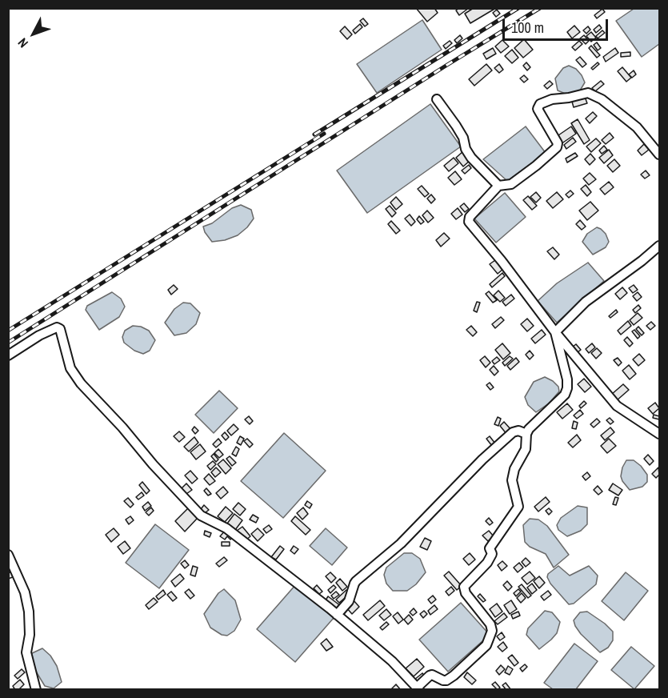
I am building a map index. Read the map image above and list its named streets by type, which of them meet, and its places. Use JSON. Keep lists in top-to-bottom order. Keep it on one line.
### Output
{"scale_bar":"100 m","north":"bottom left"}
